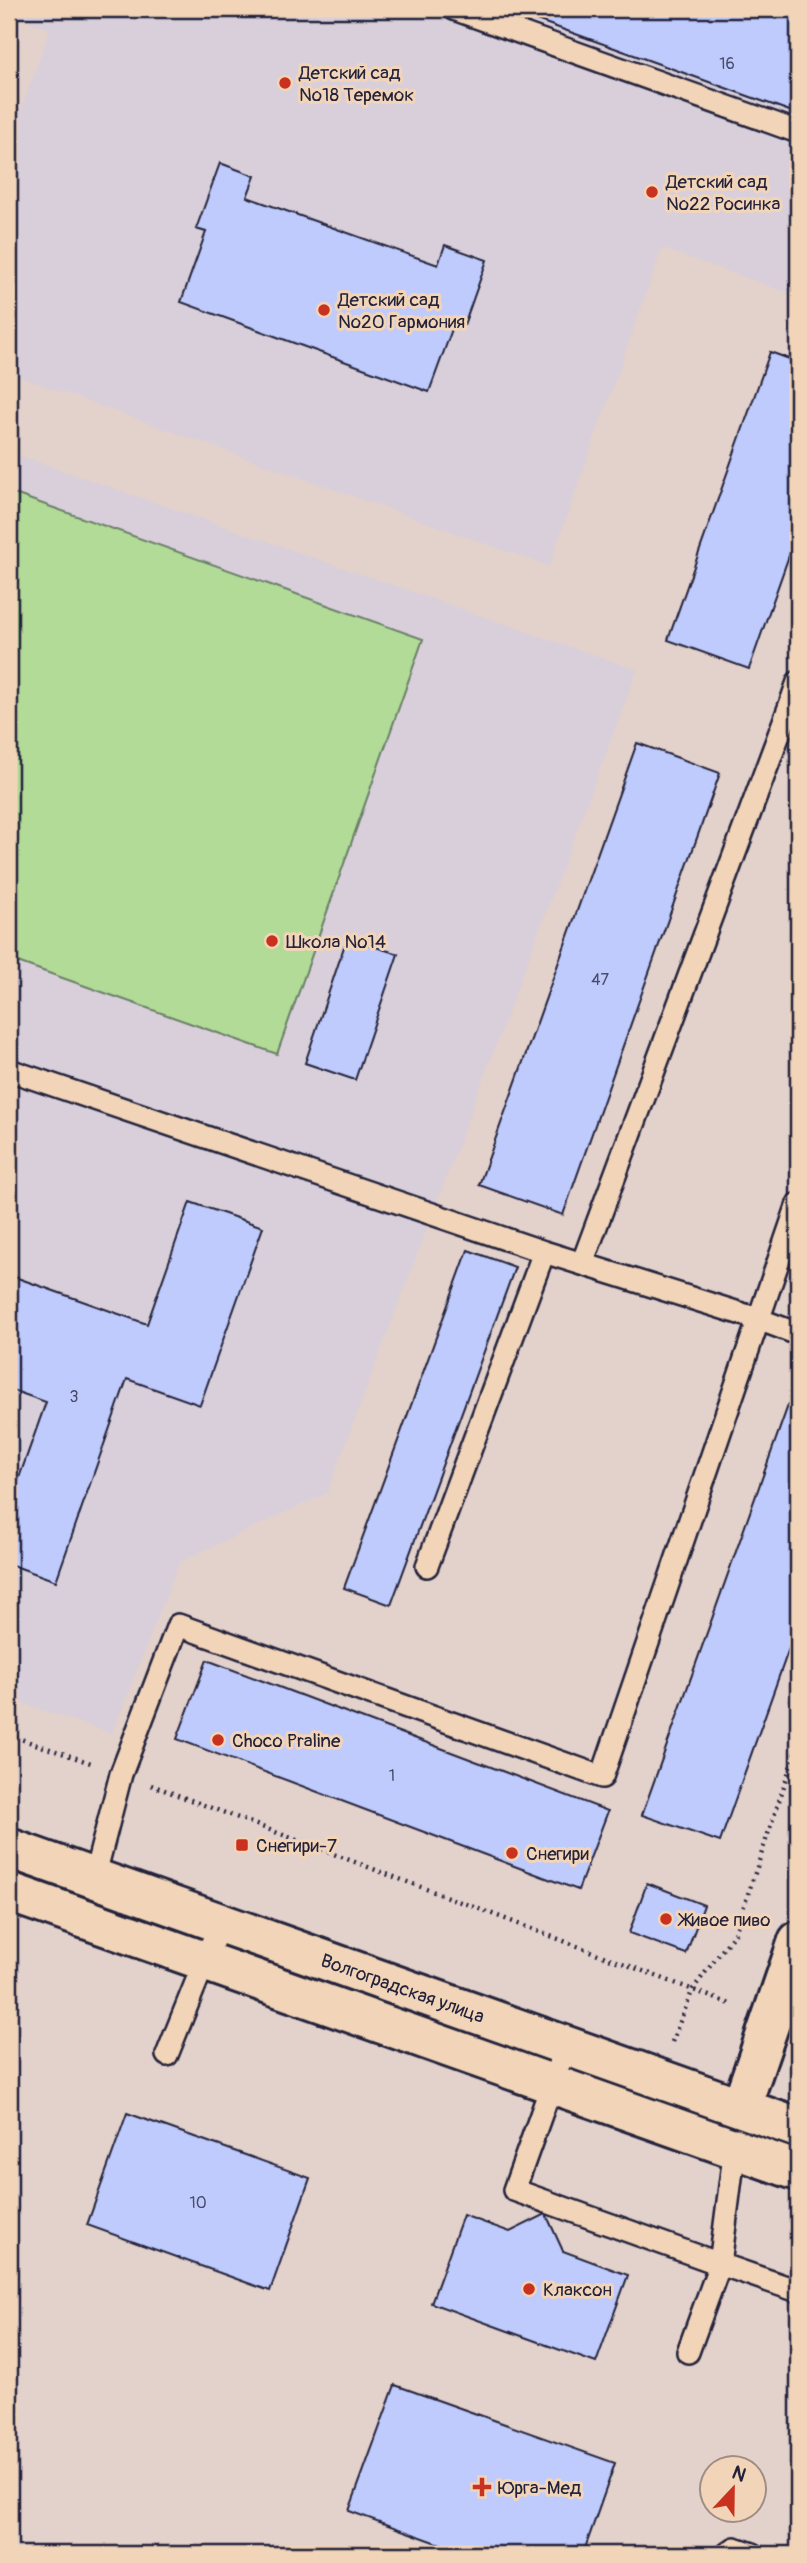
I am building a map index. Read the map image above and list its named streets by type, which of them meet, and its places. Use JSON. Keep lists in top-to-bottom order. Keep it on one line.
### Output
{"streets":{"main road":["Волгоградская улица"]},"places":{"other":["Детский сад №18 Теремок","Детский сад №22 Росинка","Детский сад №20 Гармония","Школа №14","Choco Praline","Снегири","Живое пиво","Клаксон"],"transit":["Снегири-7"],"health":["Юрга-Мед"]},"house_numbers":["16","47","3","1","10"],"north":"top"}
